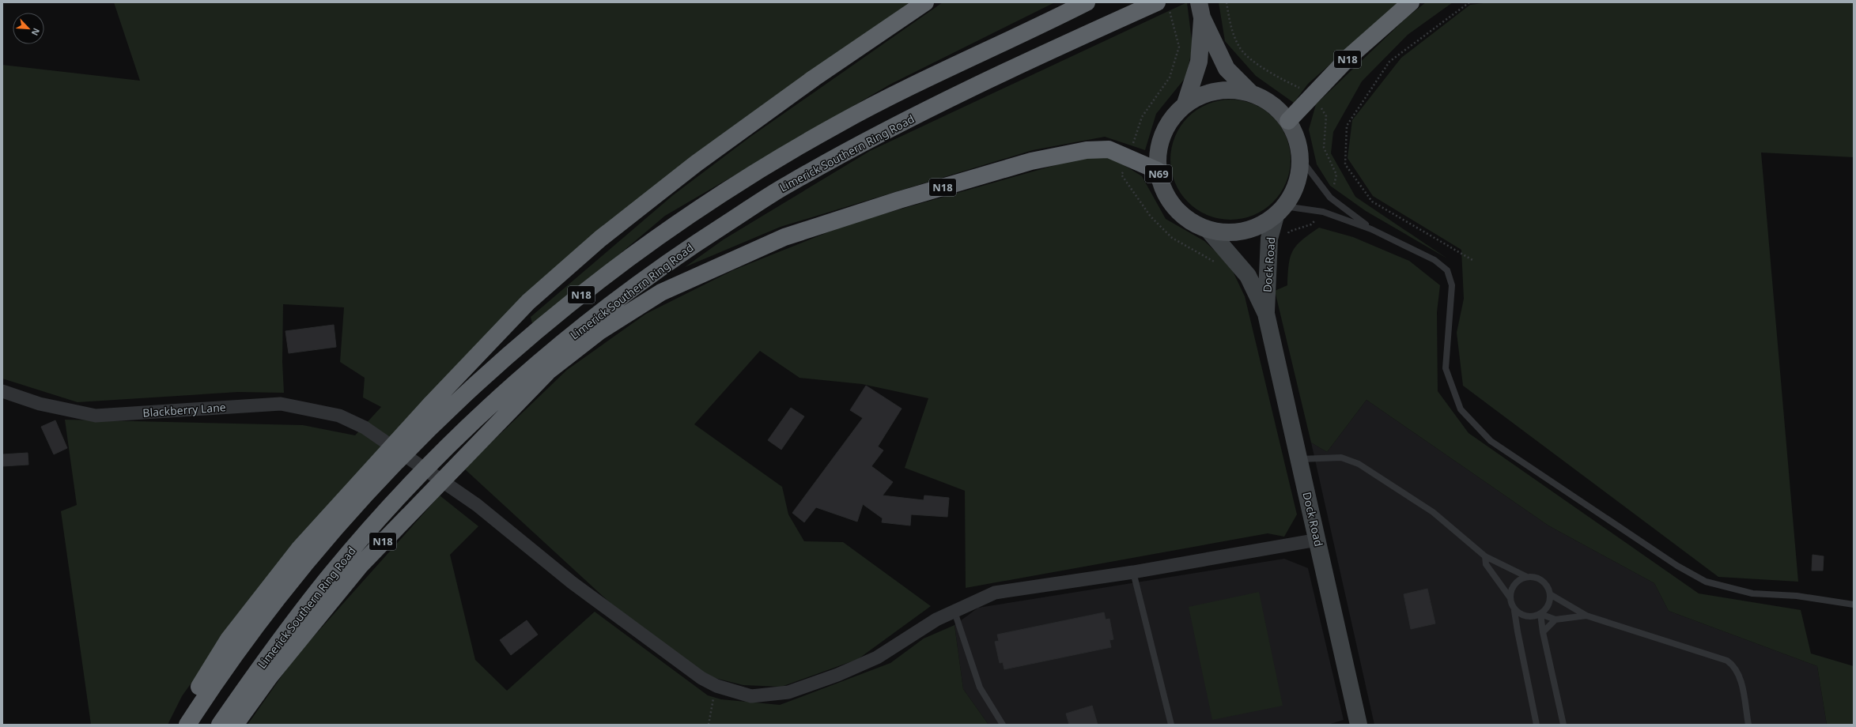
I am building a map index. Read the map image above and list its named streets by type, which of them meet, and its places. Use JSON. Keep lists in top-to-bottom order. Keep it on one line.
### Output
{"streets":{"highway":["N18","Limerick Southern Ring Road"],"main road":["N69","Dock Road"],"street":["Blackberry Lane"]},"crossings":[["N18","Limerick Southern Ring Road"],["N18","N69"],["N69","Dock Road"],["Dock Road","Blackberry Lane"]],"north":"bottom right"}
